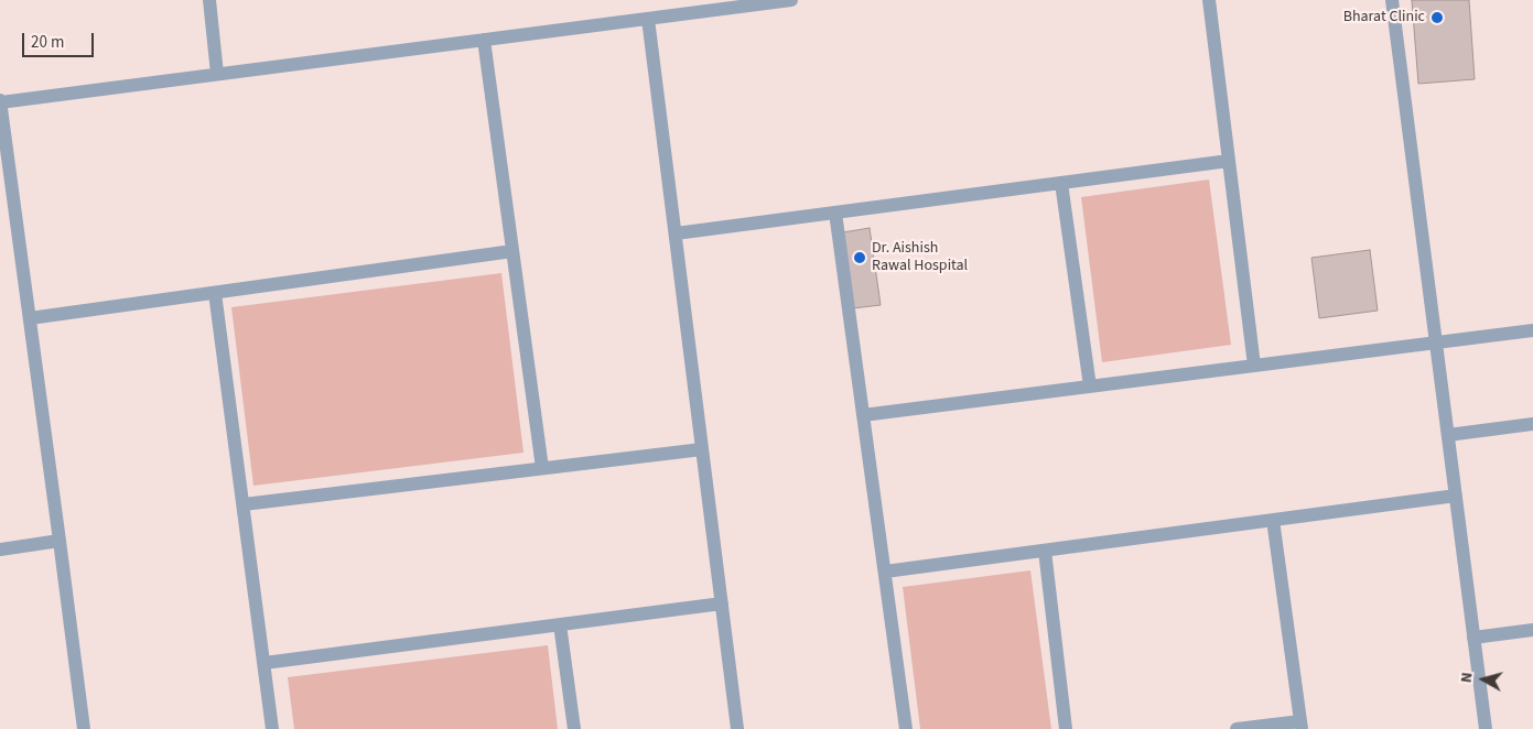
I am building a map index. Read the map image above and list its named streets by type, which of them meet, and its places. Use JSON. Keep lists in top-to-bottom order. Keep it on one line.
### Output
{"places":["Bharat Clinic","Dr. Aishish Rawal Hospital"],"scale_bar":"20 m","north":"left"}
